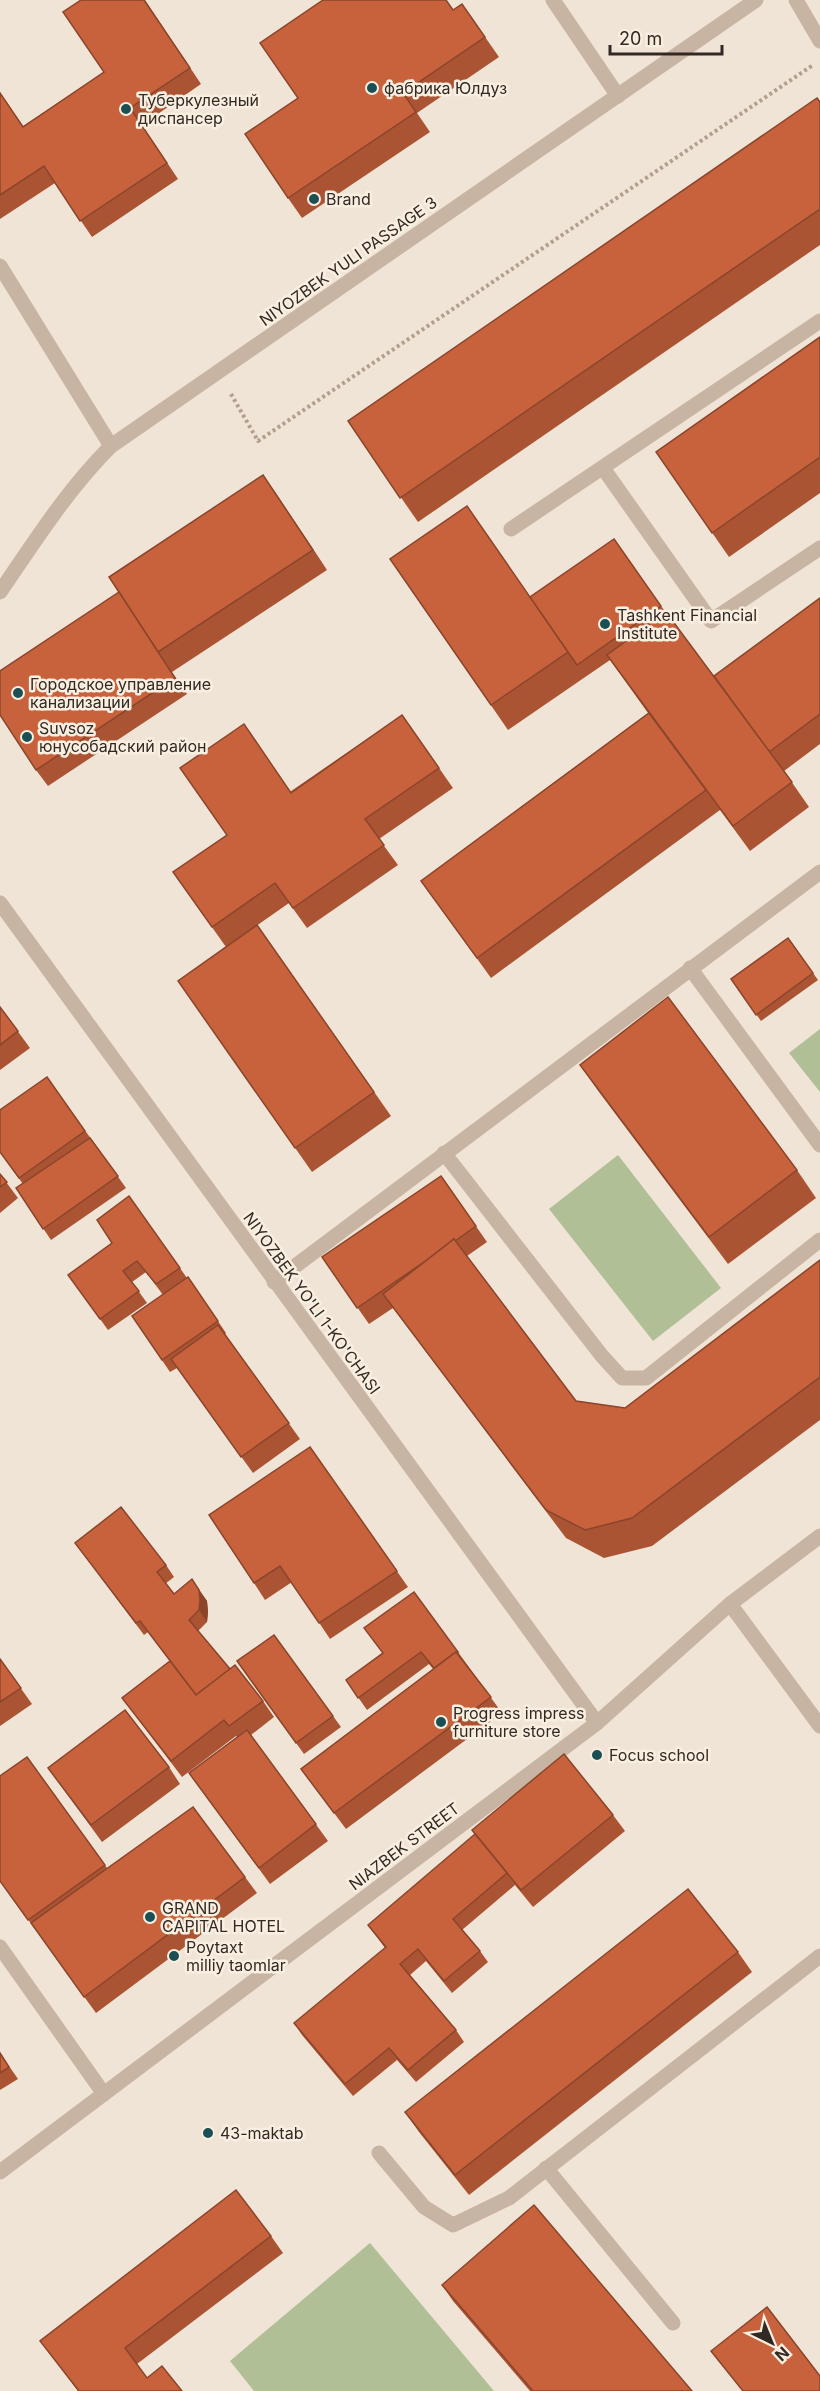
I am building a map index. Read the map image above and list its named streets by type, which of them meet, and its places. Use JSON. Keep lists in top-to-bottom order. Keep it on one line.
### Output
{"streets":{"street":["NIYOZBEK YULI PASSAGE 3","NIYOZBEK YO'LI 1-KO'CHASI","NIAZBEK STREET"]},"crossings":[["NIYOZBEK YO'LI 1-KO'CHASI","NIAZBEK STREET"]],"places":["фабрика Юлдуз","Туберкулезный диспансер","Brand","Tashkent Financial Institute","Городское управление канализации","Suvsoz юнусобадский район","Progress impress furniture store","Focus school","GRAND CAPITAL HOTEL","Poytaxt milliy taomlar","43-maktab"],"scale_bar":"20 m","north":"bottom right"}
